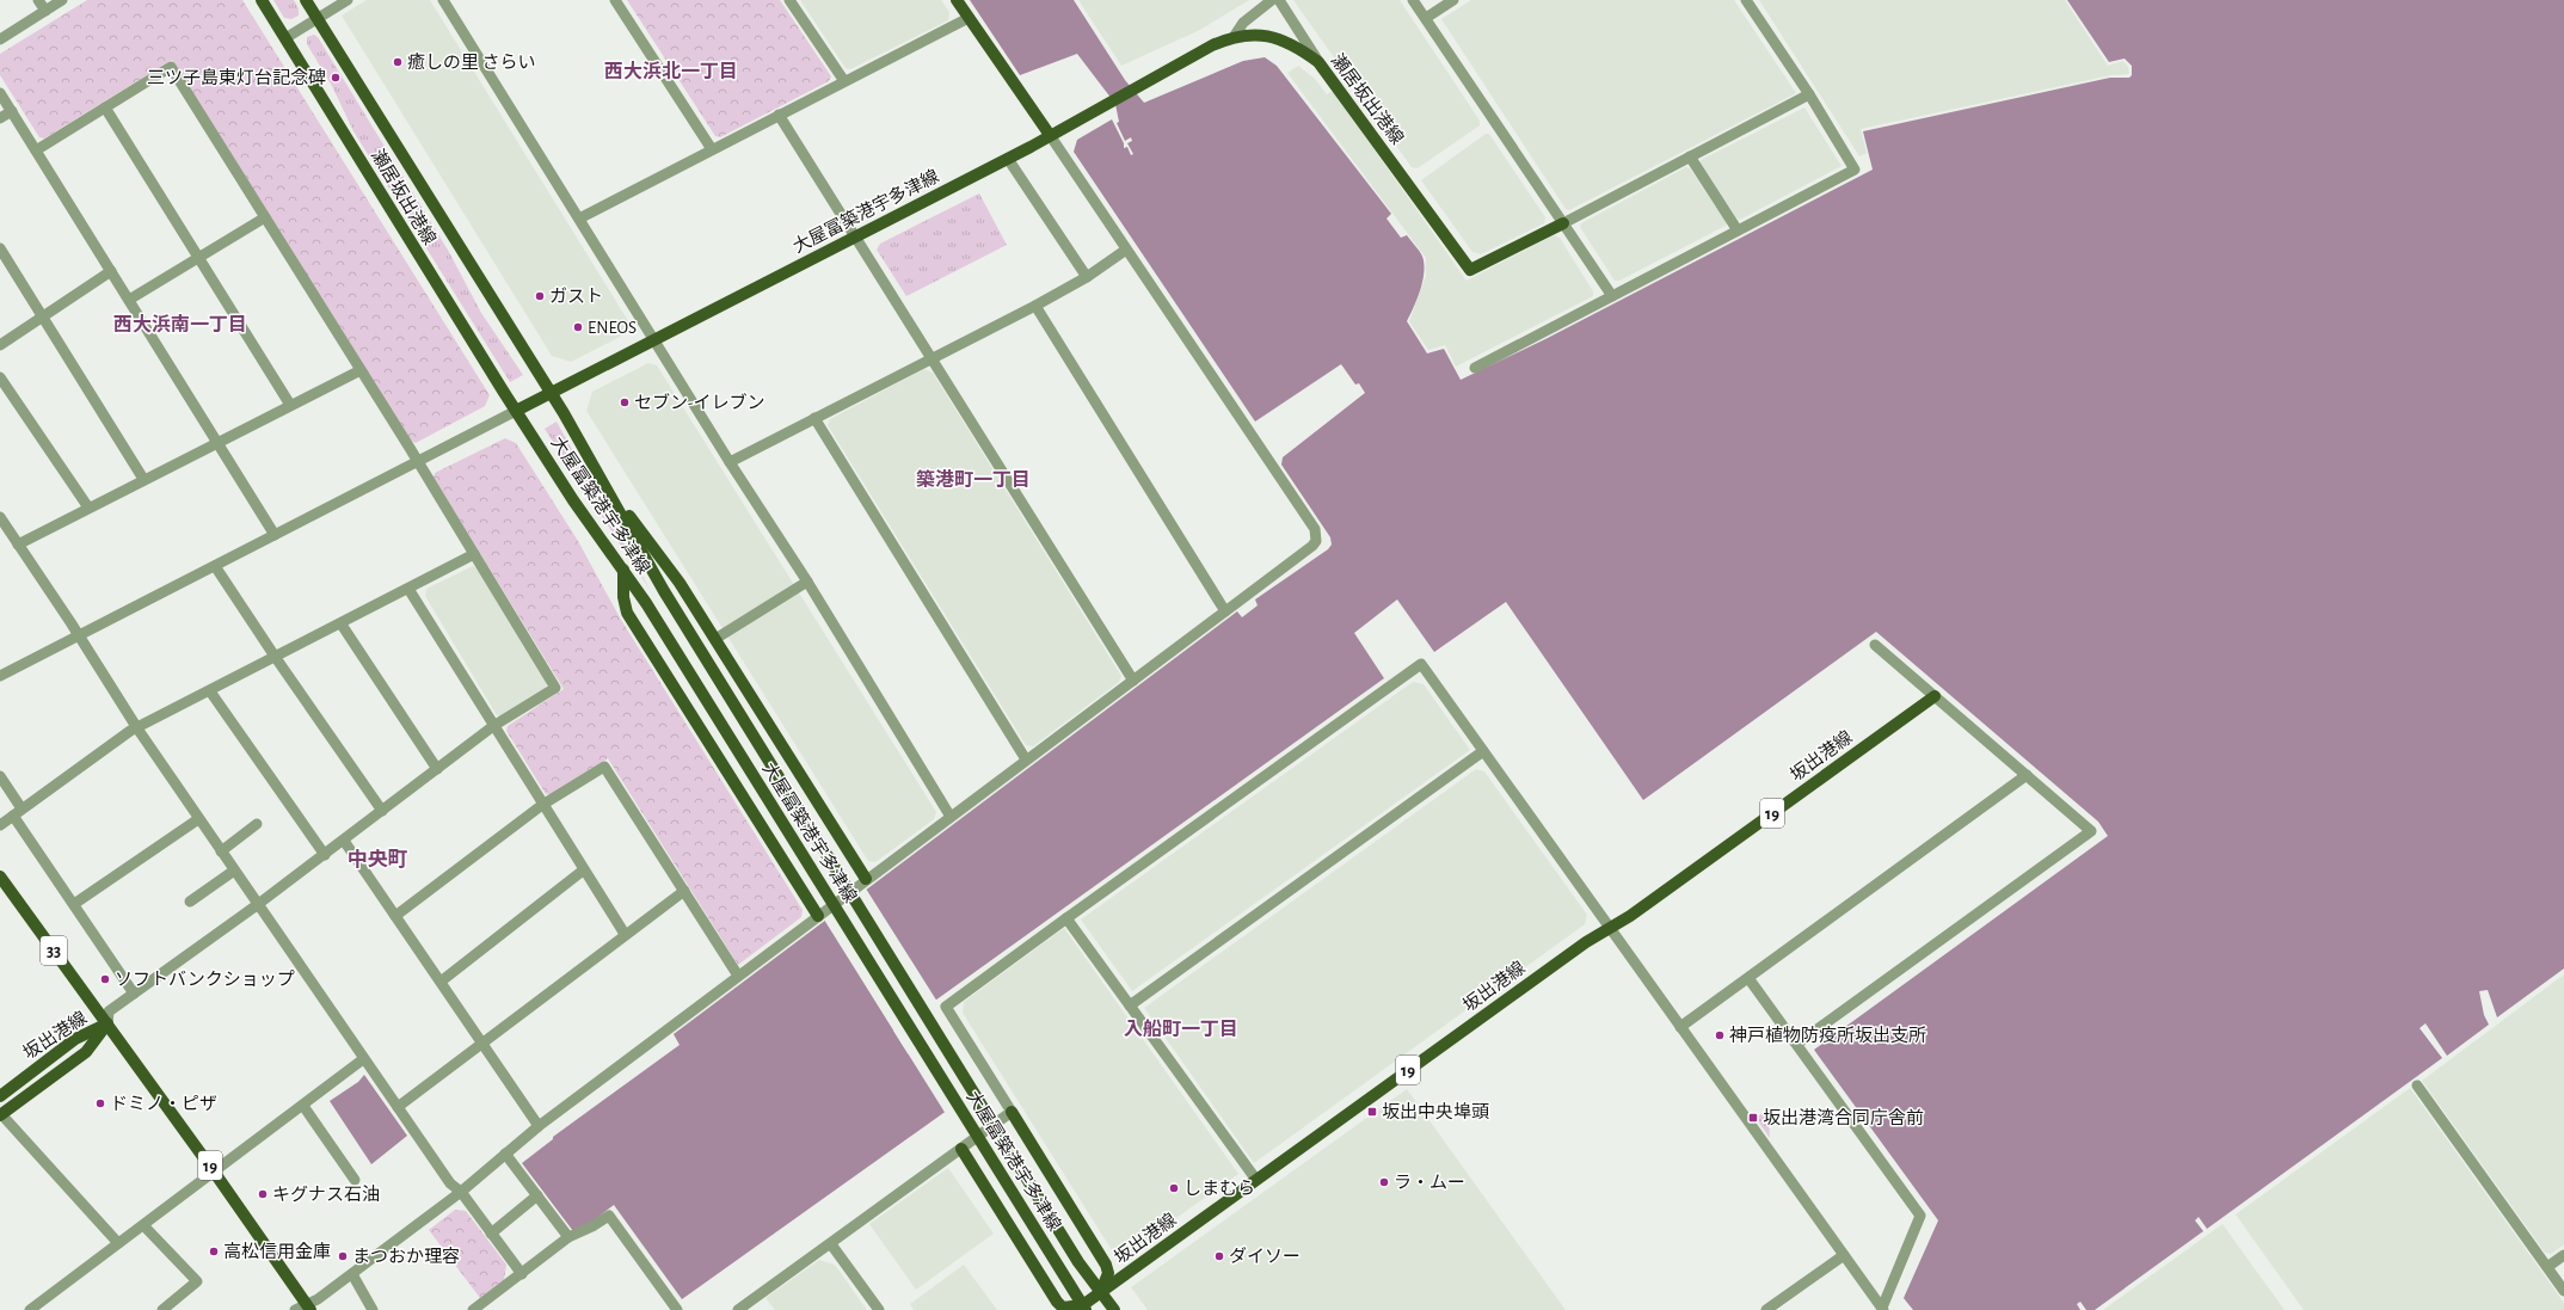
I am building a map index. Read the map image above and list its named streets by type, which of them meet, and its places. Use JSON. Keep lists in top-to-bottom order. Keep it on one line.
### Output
{"streets":{"main road":["瀬居坂出港線","大屋冨築港宇多津線","坂出港線","19","33"]},"crossings":[["瀬居坂出港線","大屋冨築港宇多津線"],["大屋冨築港宇多津線","坂出港線"],["坂出港線","33"]],"districts":["西大浜北一丁目","西大浜南一丁目","築港町一丁目","中央町","入船町一丁目"],"places":{"other":["癒しの里 さらい","三ツ子島東灯台記念碑","ガスト","ENEOS","セブン-イレブン","ソフトバンクショップ","神戸植物防疫所坂出支所","ドミノ・ピザ","ラ・ムー","しまむら","キグナス石油","高松信用金庫","まつおか理容","ダイソー"],"transit":["坂出中央埠頭","坂出港湾合同庁舎前"]}}
